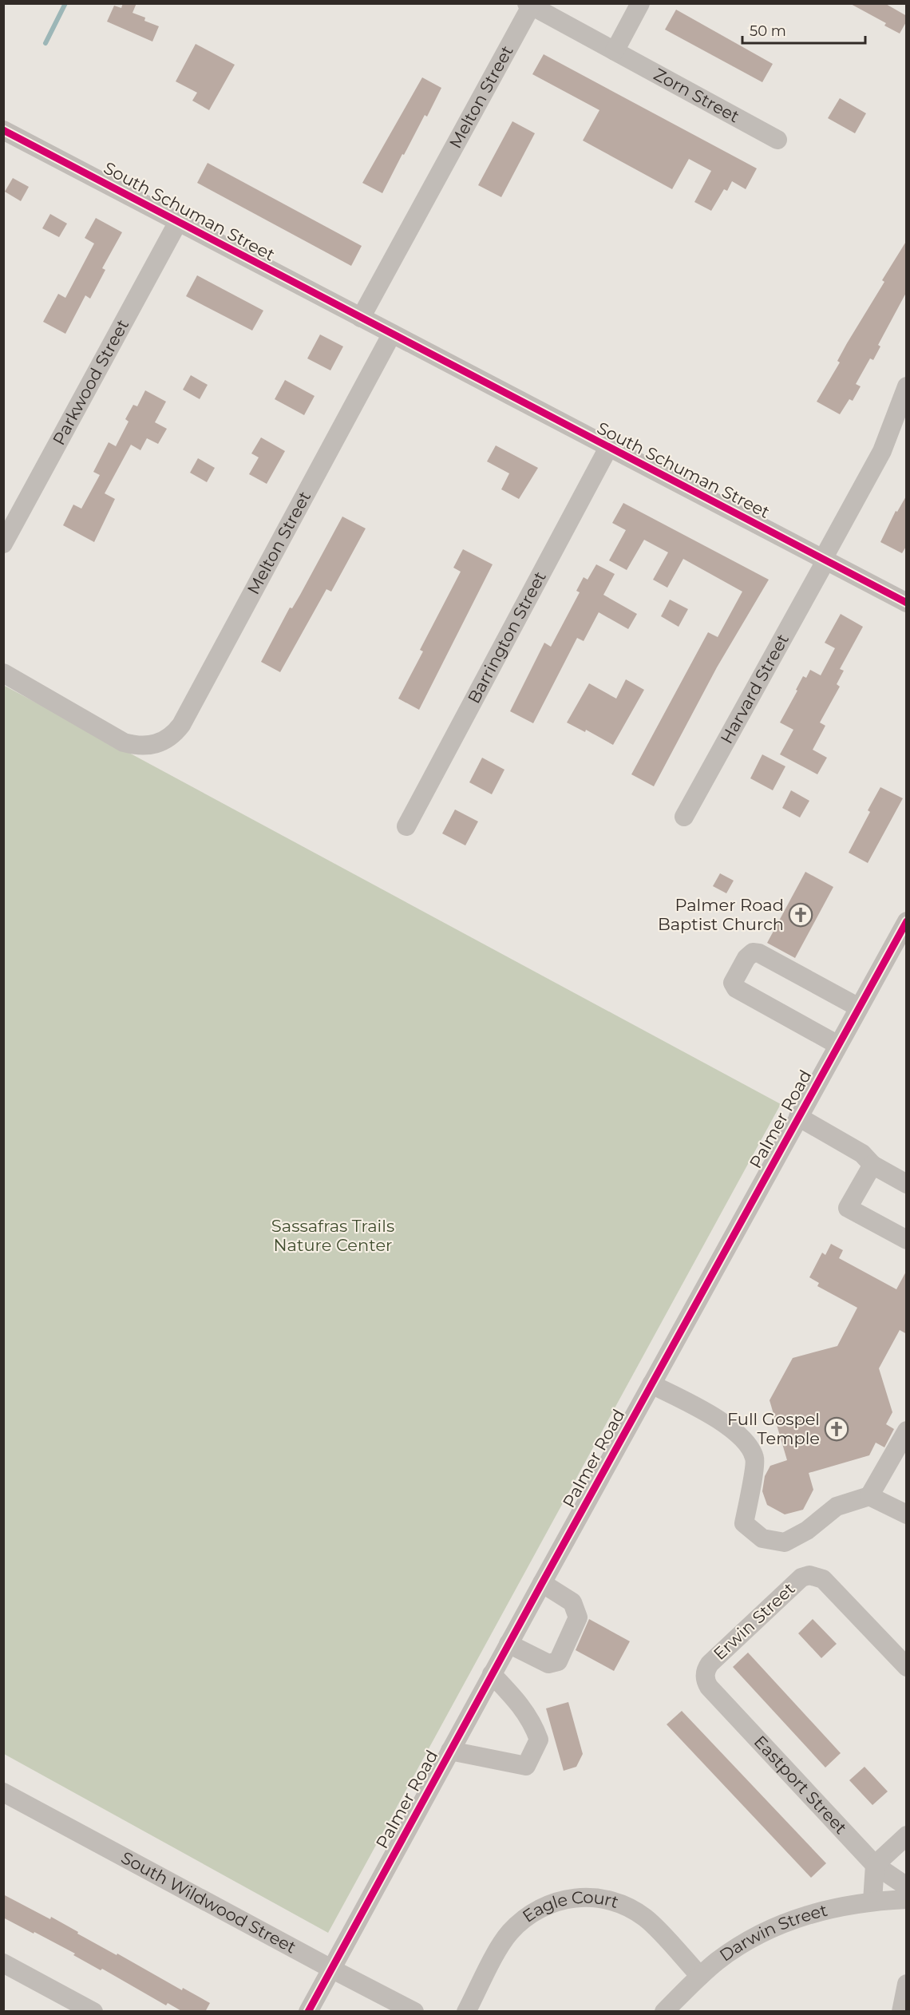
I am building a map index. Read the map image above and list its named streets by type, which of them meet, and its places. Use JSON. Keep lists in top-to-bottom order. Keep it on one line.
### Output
{"streets":{"street":["Zorn Street","Melton Street","South Schuman Street","Parkwood Street","Barrington Street","Harvard Street","Palmer Road","Erwin Street","Eastport Street","South Wildwood Street","Eagle Court","Darwin Street"]},"crossings":[["Zorn Street","Melton Street"],["Melton Street","South Schuman Street"],["South Schuman Street","Parkwood Street"],["South Schuman Street","Barrington Street"],["South Schuman Street","Harvard Street"],["Palmer Road","South Wildwood Street"],["Erwin Street","Eastport Street"],["Eagle Court","Darwin Street"]],"parks":["Sassafras Trails Nature Center"],"places":{"church":["Palmer Road Baptist Church","Full Gospel Temple"]},"scale_bar":"50 m"}
